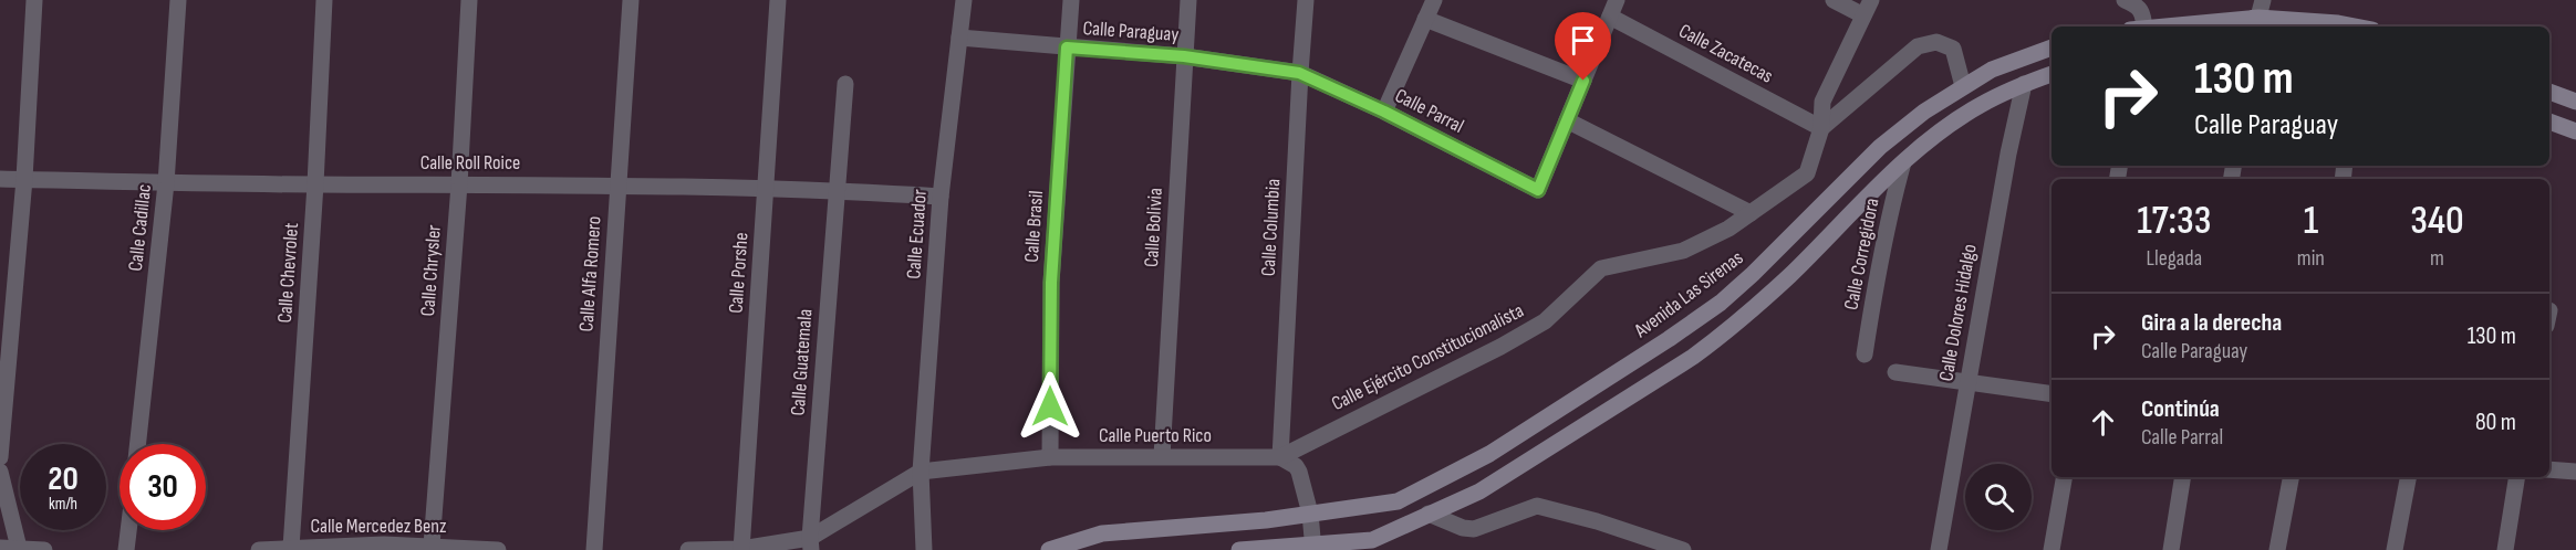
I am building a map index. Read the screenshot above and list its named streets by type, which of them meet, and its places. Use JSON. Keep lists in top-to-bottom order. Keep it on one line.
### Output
{"streets":{"main road":["Avenida Las Sirenas"],"street":["Calle Paraguay","Calle Zacatecas","Calle Parral","Calle Roll Roice","Calle Brasil","Calle Cadillac","Calle Bolivia","Calle Columbia","Calle Ecuador","Calle Corregidora","Calle Chrysler","Calle Chevrolet","Calle Porshe","Calle Alfa Romero","Calle Dolores Hidalgo","Calle Ejército Constitucionalista","Calle Guatemala","Calle Puerto Rico","Calle Mercedez Benz"]},"crossings":[["Calle Paraguay","Calle Parral"],["Calle Paraguay","Calle Brasil"],["Calle Paraguay","Calle Bolivia"],["Calle Paraguay","Calle Columbia"],["Calle Paraguay","Calle Ecuador"],["Calle Zacatecas","Calle Ejército Constitucionalista"],["Calle Parral","Calle Columbia"],["Calle Roll Roice","Calle Cadillac"],["Calle Roll Roice","Calle Ecuador"],["Calle Roll Roice","Calle Chrysler"],["Calle Roll Roice","Calle Chevrolet"],["Calle Roll Roice","Calle Porshe"],["Calle Roll Roice","Calle Alfa Romero"],["Calle Roll Roice","Calle Guatemala"],["Calle Brasil","Calle Puerto Rico"],["Calle Bolivia","Calle Puerto Rico"],["Calle Columbia","Calle Ejército Constitucionalista"],["Calle Columbia","Calle Puerto Rico"],["Calle Ecuador","Calle Puerto Rico"],["Calle Chrysler","Calle Mercedez Benz"],["Calle Chevrolet","Calle Mercedez Benz"],["Calle Ejército Constitucionalista","Calle Puerto Rico"],["Calle Guatemala","Calle Puerto Rico"]],"page":{"turn":["130 m","Calle Paraguay"],"eta":["17:33","Llegada","1","min","340","m"],"list":[{"name":"Gira a la derecha","note":"Calle Paraguay","value":"130 m"},{"name":"Continúa","note":"Calle Parral","value":"80 m"}],"speed":"20 km/h","limit":"30"}}
